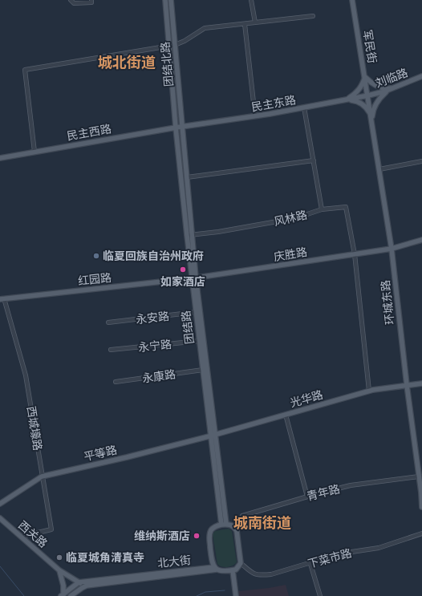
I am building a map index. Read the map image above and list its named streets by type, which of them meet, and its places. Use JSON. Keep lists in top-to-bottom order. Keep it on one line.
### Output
{"streets":{"main road":["军民街","团结北路","刘临路","民主东路","民主西路","庆胜路","红园路","环城东路","团结路","光华路","平等路","西关路","北大街"],"street":["风林路","永安路","永宁路","永康路","西城壕路","青年路","下菜市路"]},"crossings":[["军民街","刘临路"],["军民街","民主东路"],["军民街","环城东路"],["团结北路","民主东路"],["团结北路","民主西路"],["团结北路","团结路"],["刘临路","民主东路"],["刘临路","环城东路"],["民主东路","民主西路"],["民主东路","环城东路"],["民主东路","团结路"],["民主西路","团结路"],["风林路","庆胜路"],["风林路","团结路"],["庆胜路","红园路"],["庆胜路","环城东路"],["庆胜路","团结路"],["红园路","团结路"],["红园路","西城壕路"],["环城东路","光华路"],["环城东路","青年路"],["永安路","团结路"],["团结路","永宁路"],["团结路","永康路"],["团结路","光华路"],["团结路","平等路"],["团结路","青年路"],["团结路","下菜市路"],["团结路","北大街"],["光华路","平等路"],["西城壕路","平等路"],["西城壕路","西关路"],["青年路","下菜市路"],["青年路","北大街"],["西关路","北大街"],["下菜市路","北大街"]],"districts":["城北街道","城南街道"],"places":["临夏回族自治州政府","如家酒店","维纳斯酒店","临夏城角清真寺"]}
